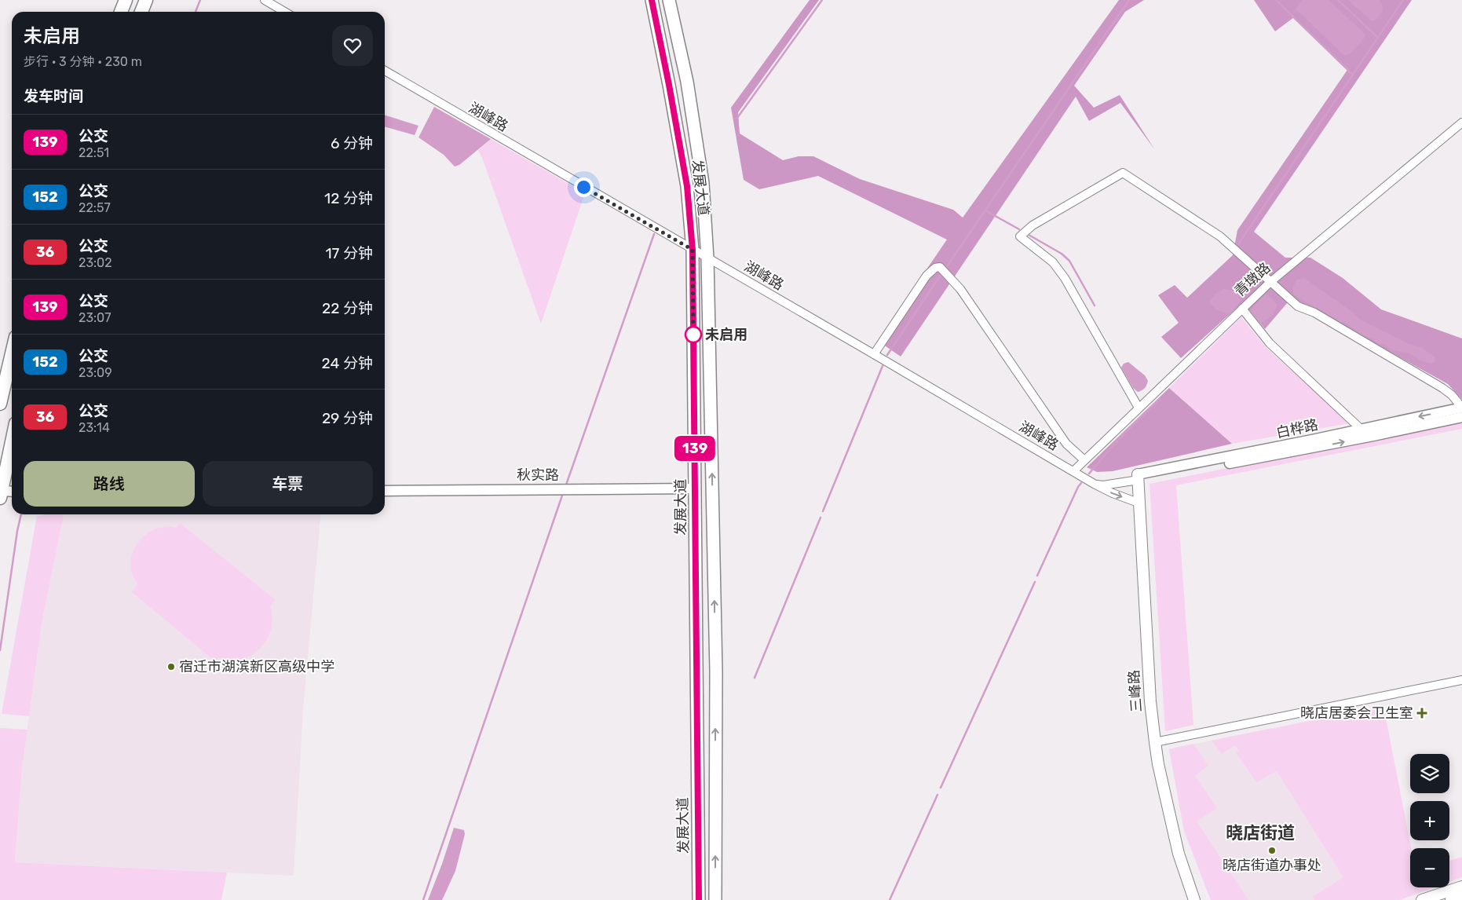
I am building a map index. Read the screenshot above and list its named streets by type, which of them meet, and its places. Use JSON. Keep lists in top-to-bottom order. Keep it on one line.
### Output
{"streets":{"main road":["发展大道","三峰路"],"street":["湖峰路","青墩路","白桦路","秋实路"]},"crossings":[["湖峰路","发展大道"],["湖峰路","青墩路"],["湖峰路","三峰路"],["发展大道","秋实路"],["白桦路","三峰路"]],"districts":["晓店街道"],"places":{"other":["未启用","宿迁市湖滨新区高级中学","晓店街道办事处"],"health":["晓店居委会卫生室"]},"lines":["bus line 139"],"page":{"on_map":"139","heading":[["未启用","步行 · 3 分钟 · 230 m"],"发车时间"],"list":[{"mark":"139","name":"公交","note":"22:51","value":"6 分钟"},{"mark":"152","name":"公交","note":"22:57","value":"12 分钟"},{"mark":"36","name":"公交","note":"23:02","value":"17 分钟"},{"mark":"139","name":"公交","note":"23:07","value":"22 分钟"},{"mark":"152","name":"公交","note":"23:09","value":"24 分钟"},{"mark":"36","name":"公交","note":"23:14","value":"29 分钟"}],"buttons":["路线","车票"],"map_buttons":["+","−"]}}
